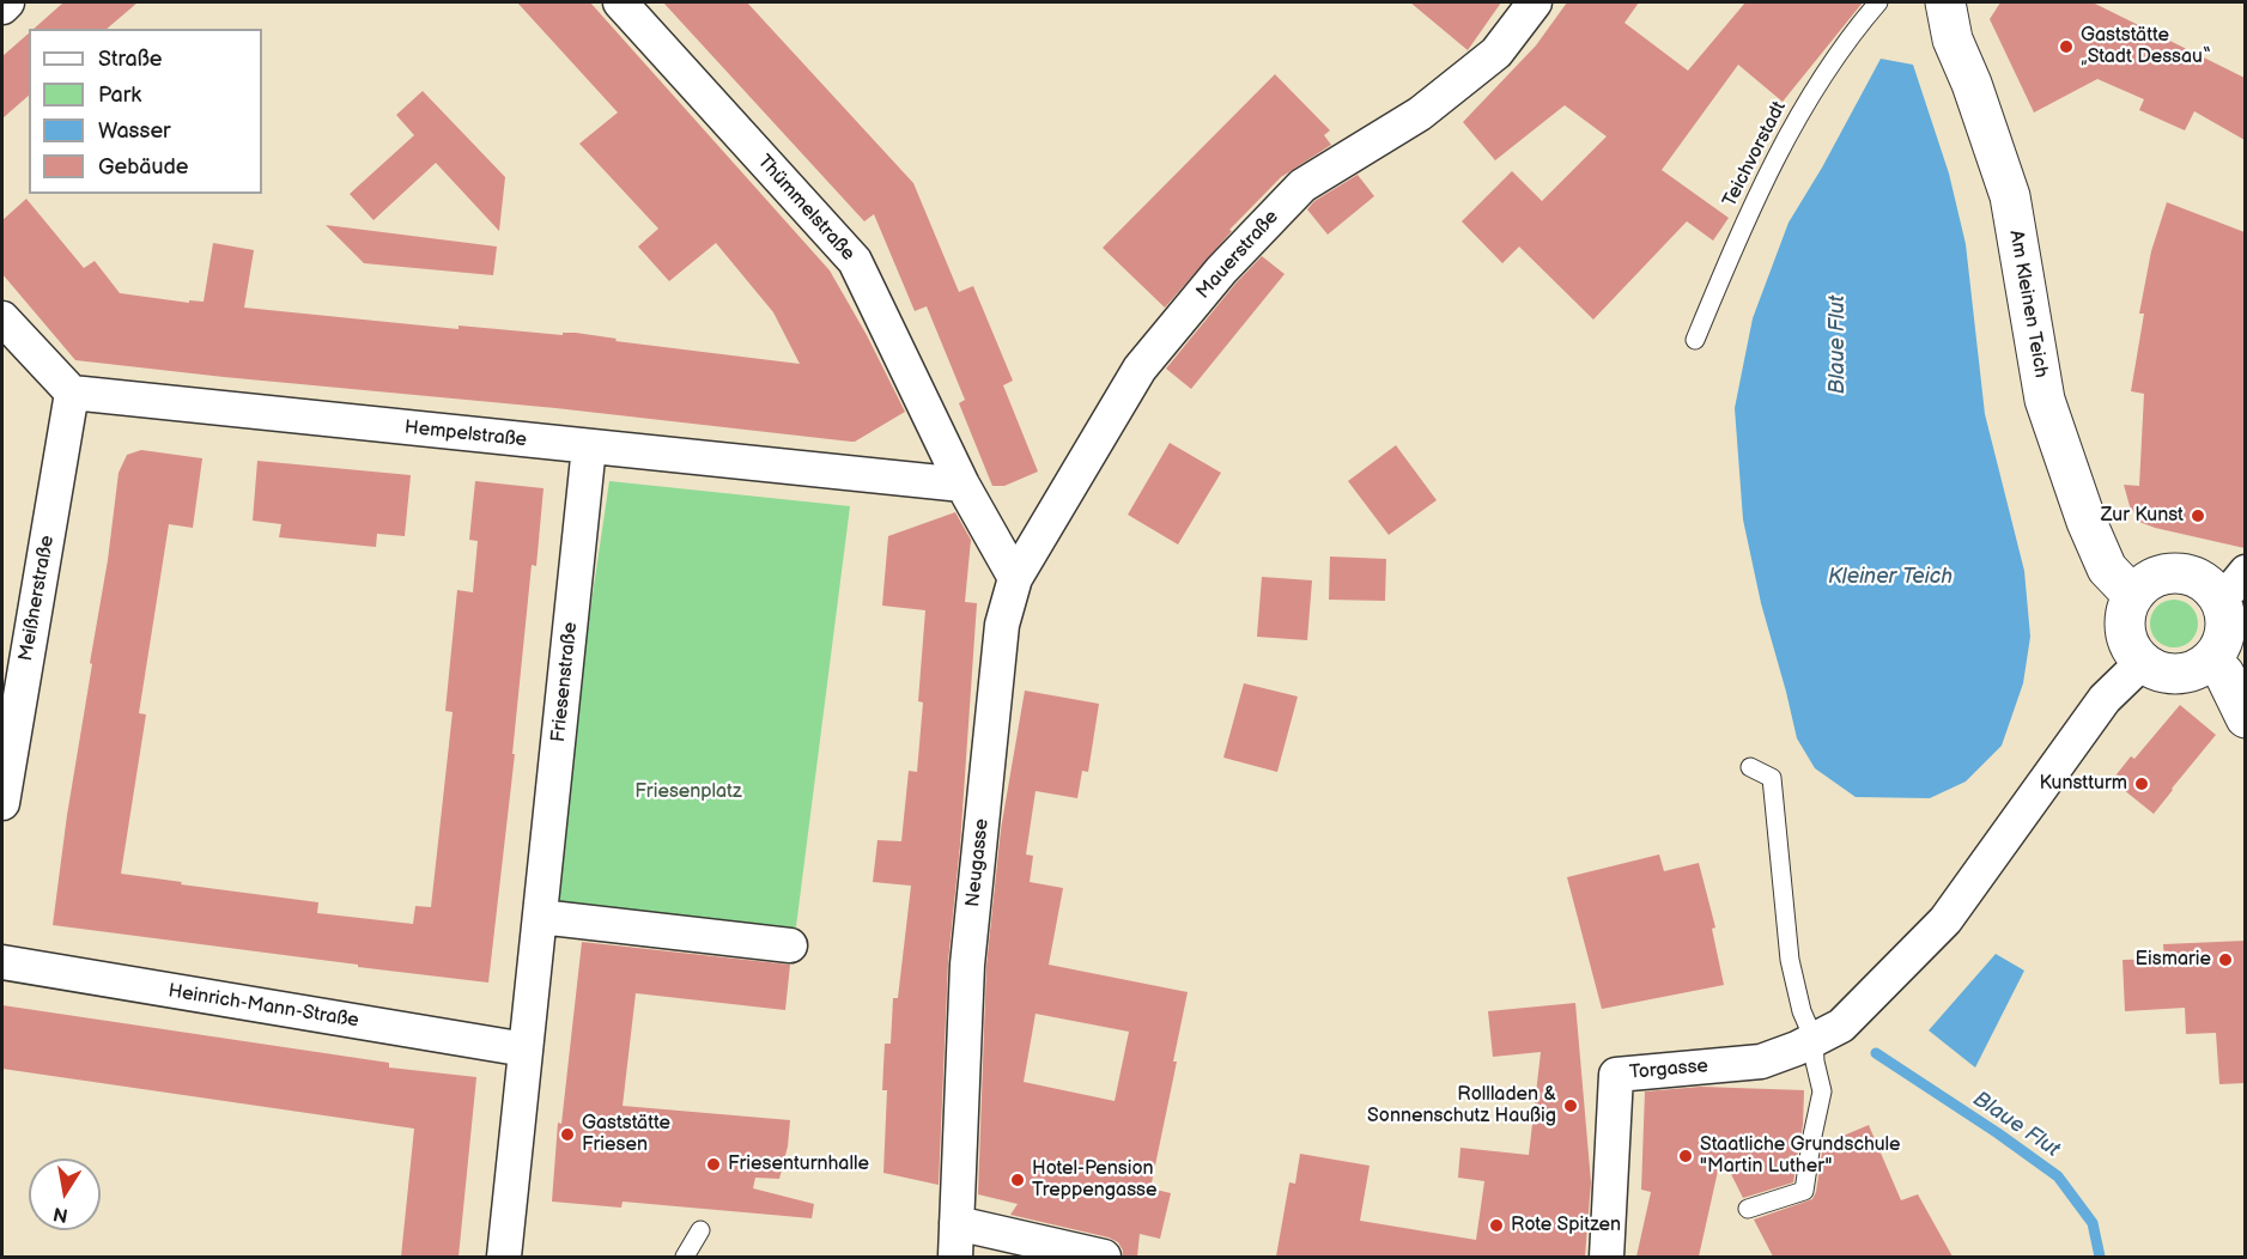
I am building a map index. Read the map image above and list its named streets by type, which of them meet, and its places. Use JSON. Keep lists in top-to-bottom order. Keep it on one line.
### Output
{"streets":{"street":["Thümmelstraße","Mauerstraße","Am Kleinen Teich","Hempelstraße","Meißnerstraße","Friesenstraße","Neugasse","Heinrich-Mann-Straße","Torgasse"],"lane":["Teichvorstadt"]},"crossings":[["Thümmelstraße","Hempelstraße"],["Mauerstraße","Neugasse"],["Hempelstraße","Meißnerstraße"],["Hempelstraße","Friesenstraße"],["Friesenstraße","Heinrich-Mann-Straße"]],"water":["Blaue Flut","Kleiner Teich"],"parks":["Friesenplatz"],"places":["Gaststätte „Stadt Dessau“","Zur Kunst","Kunstturm","Eismarie","Rollladen & Sonnenschutz Haußig","Gaststätte Friesen","Staatliche Grundschule \"Martin Luther\"","Friesenturnhalle","Hotel-Pension Treppengasse","Rote Spitzen"],"legend":["Straße","Park","Wasser","Gebäude"],"north":"bottom"}
